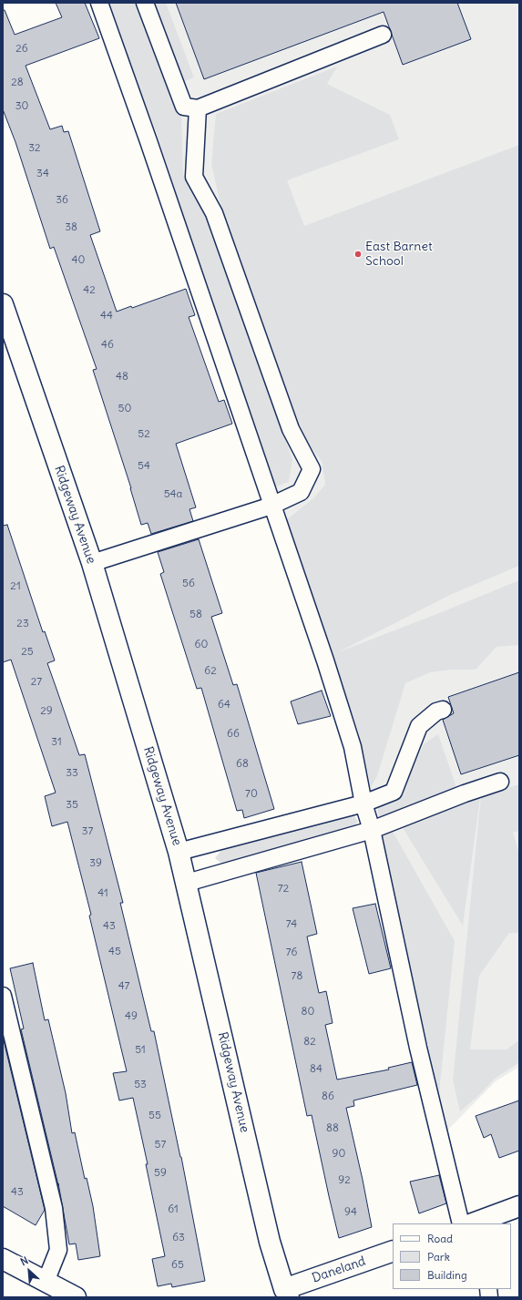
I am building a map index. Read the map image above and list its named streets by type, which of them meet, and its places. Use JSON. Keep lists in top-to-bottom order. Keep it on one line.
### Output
{"streets":{"street":["Ridgeway Avenue","Daneland"]},"crossings":[["Ridgeway Avenue","Daneland"]],"places":["East Barnet School"],"house_numbers":["26","28","30","32","34","36","38","40","42","44","46","48","50","52","54","54a","56","21","58","23","60","25","62","27","64","29","66","31","68","33","70","35","37","39","72","41","74","43","45","76","78","47","80","49","82","51","84","53","86","55","88","57","90","59","92","43","61","94","63","65"],"legend":["Road","Park","Building"],"north":"top left"}
